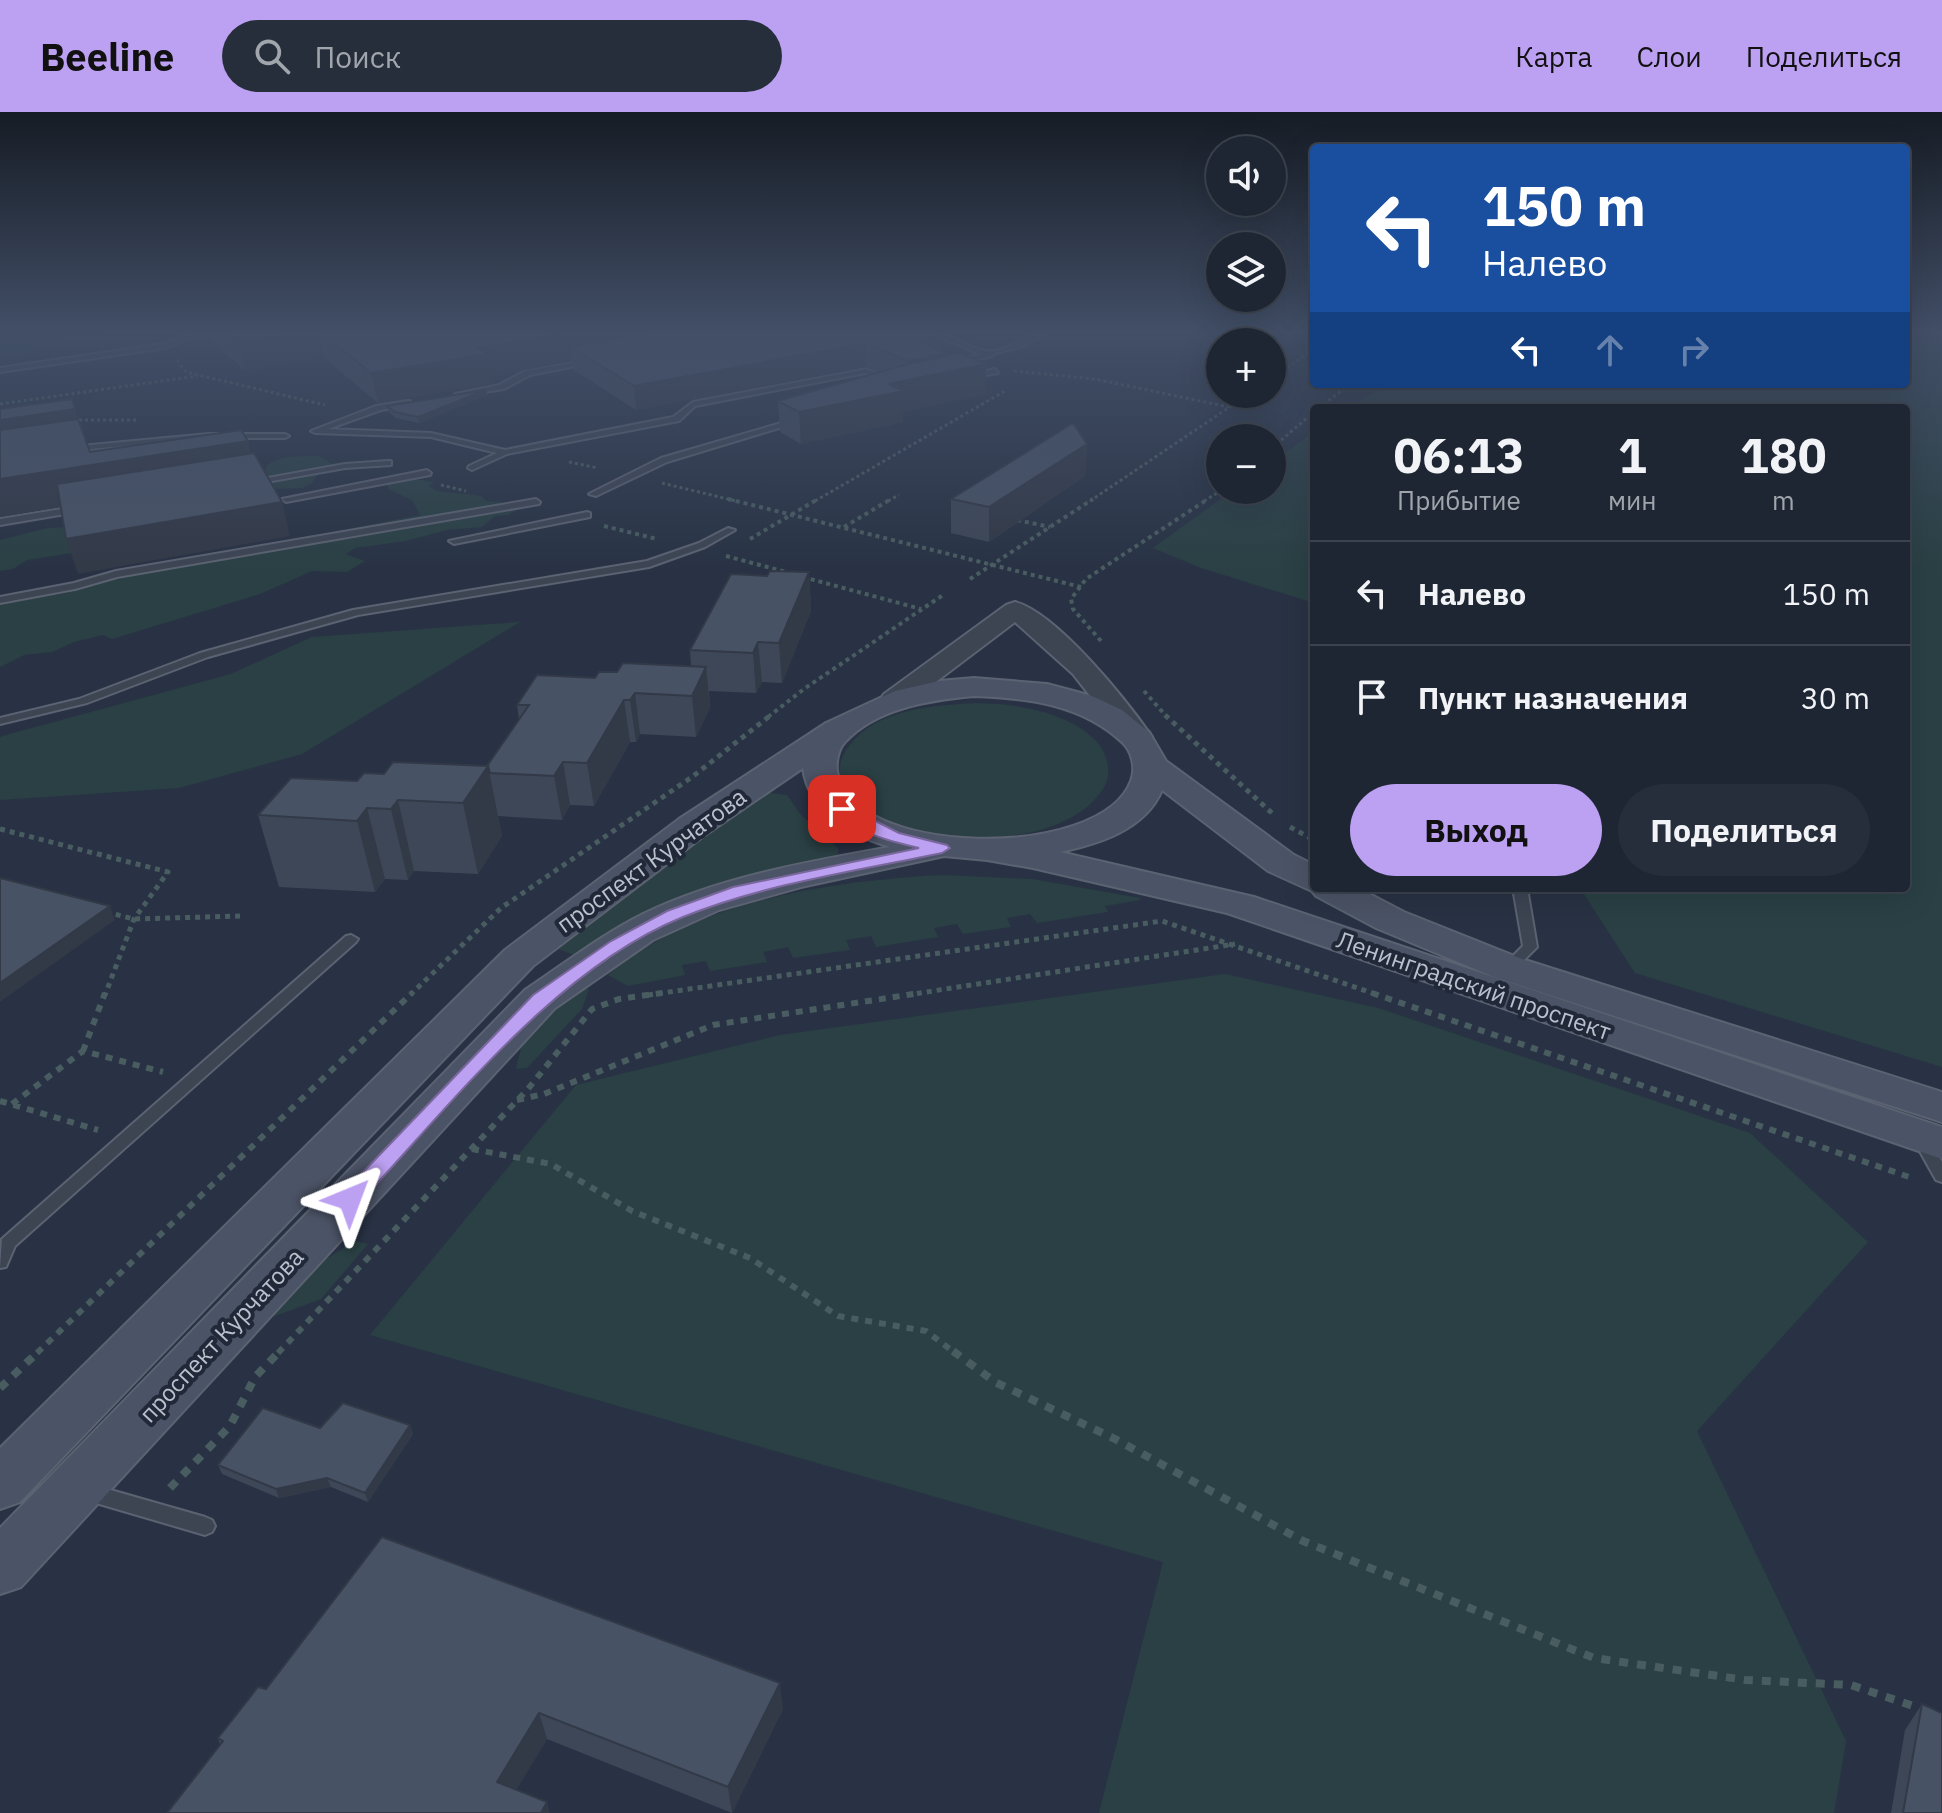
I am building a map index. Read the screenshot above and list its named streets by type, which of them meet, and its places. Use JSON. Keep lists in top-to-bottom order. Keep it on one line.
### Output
{"streets":{"main road":["проспект Курчатова","Ленинградский проспект"]},"page":{"header":"Beeline","search":"Поиск","nav":["Карта","Слои","Поделиться"],"map_buttons":["+","−"],"turn":["150 m","Налево"],"eta":["06:13","Прибытие","1","мин","180","m"],"list":[{"name":"Налево","value":"150 m"},{"name":"Пункт назначения","value":"30 m"}],"buttons":["Выход","Поделиться"]}}
